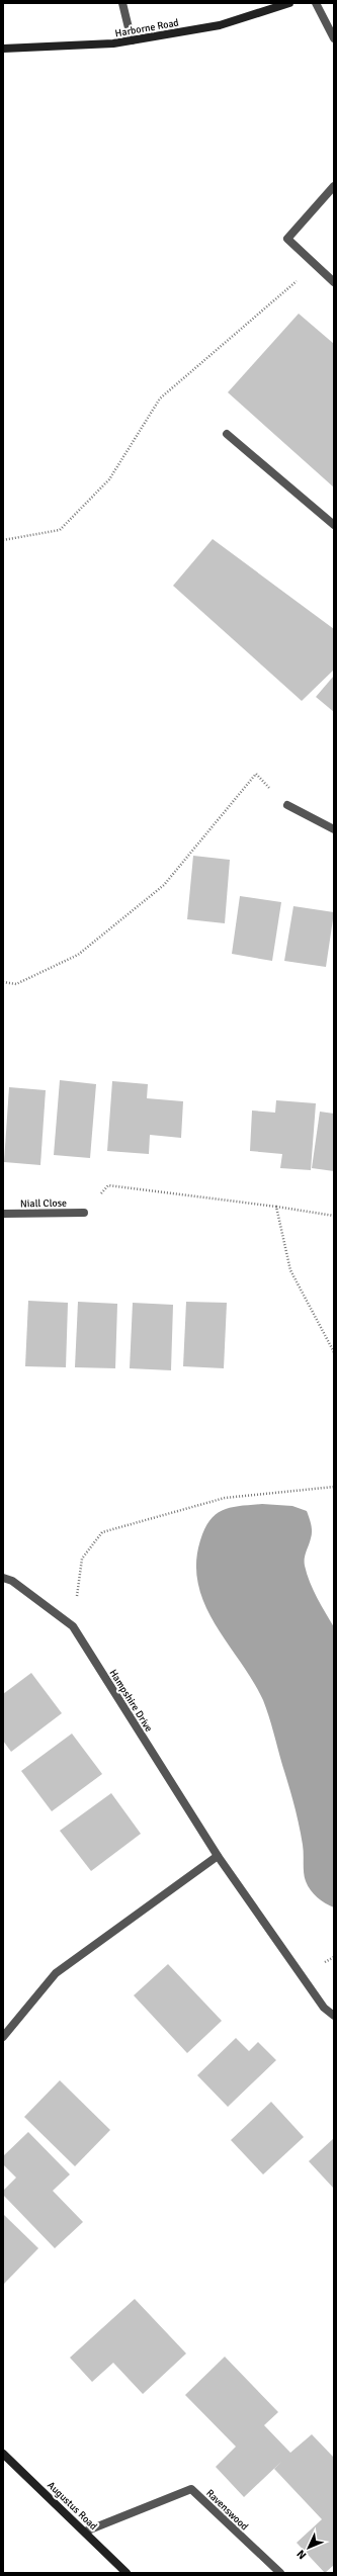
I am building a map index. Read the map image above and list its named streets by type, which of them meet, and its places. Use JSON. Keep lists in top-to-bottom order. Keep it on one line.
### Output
{"streets":{"main road":["Harborne Road","Augustus Road"],"street":["Niall Close","Hampshire Drive","Ravenswood"]},"crossings":[["Augustus Road","Ravenswood"]],"north":"bottom left"}
